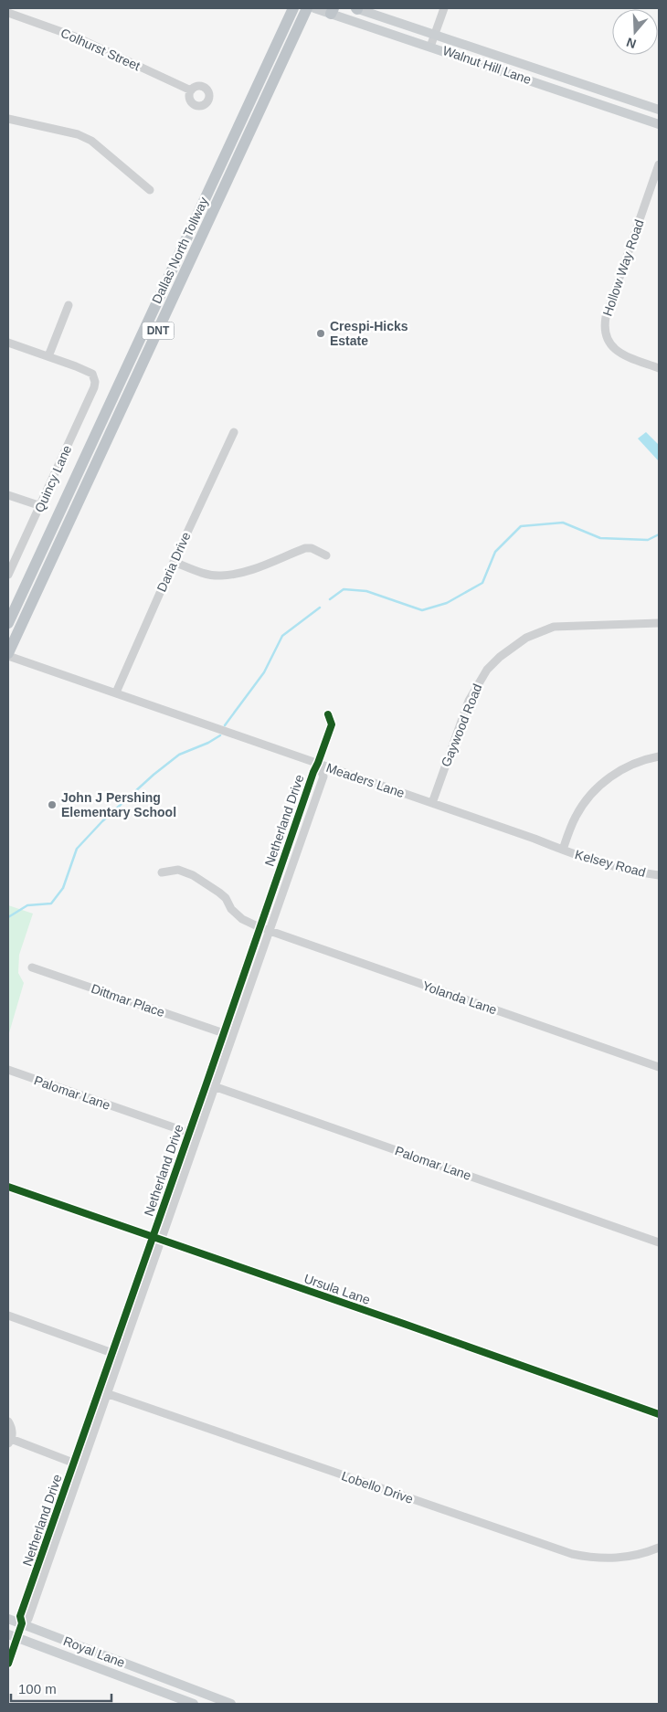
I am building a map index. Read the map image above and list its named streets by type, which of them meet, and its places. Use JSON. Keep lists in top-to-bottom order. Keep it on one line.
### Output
{"streets":{"highway":["Dallas North Tollway","DNT"],"main road":["Walnut Hill Lane","Royal Lane"],"street":["Colhurst Street","Hollow Way Road","Quincy Lane","Daria Drive","Gaywood Road","Meaders Lane","Netherland Drive","Kelsey Road","Yolanda Lane","Dittmar Place","Palomar Lane","Ursula Lane","Lobello Drive"]},"crossings":[["Walnut Hill Lane","Dallas North Tollway"],["Dallas North Tollway","Meaders Lane"],["Daria Drive","Meaders Lane"],["Gaywood Road","Meaders Lane"],["Meaders Lane","Netherland Drive"],["Meaders Lane","Kelsey Road"],["Netherland Drive","Yolanda Lane"],["Netherland Drive","Dittmar Place"],["Netherland Drive","Palomar Lane"],["Netherland Drive","Ursula Lane"],["Netherland Drive","Lobello Drive"],["Netherland Drive","Royal Lane"]],"places":["Crespi-Hicks Estate","John J Pershing Elementary School"],"scale_bar":"100 m","north":"bottom"}
